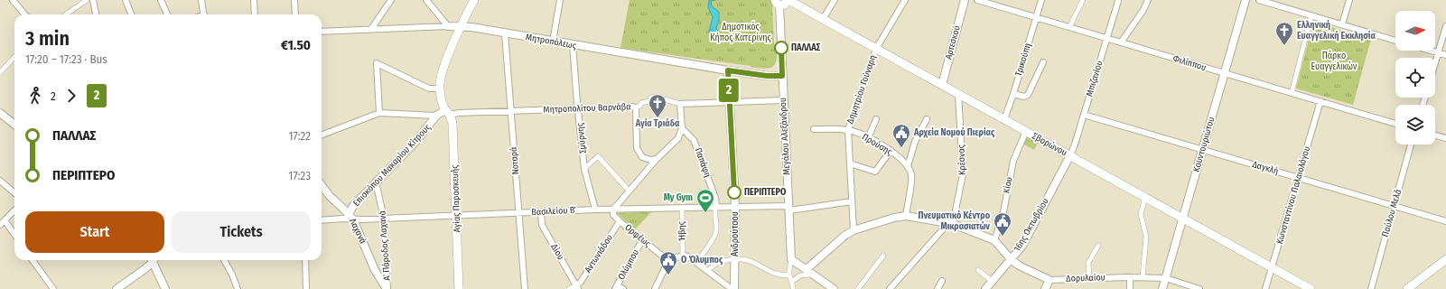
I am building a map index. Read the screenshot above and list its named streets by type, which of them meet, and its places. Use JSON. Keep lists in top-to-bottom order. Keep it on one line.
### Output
{"streets":{"main road":["Σβορώνου","Αγίας Παρασκευής"],"street":["Μητροπόλεως","Αρτεσκού","Τρικούπη","Φιλίππου","Μπιζανίου","Δημητρίου Γούναρη","Μητροπολίτου Βαρνάβα","Μεγάλου Αλεξάνδρου","Σμύρνης","Προύσης","Κουντουριώτου","Κρέσνας","Νοταρά","Παπάφη","Επισκόπου Μακαρίου Κίτρους","Δαγκλή","Κίου","Κωνσταντίνου Παλαιολόγου","Βασιλείου Β΄","Παύλου Μελά","16ης Οκτωβρίου","Λαχανά","Ήβης","Ανδρούτσου","Ορφέως","Α΄ Πάροδος Λαχανά","Δίου","Αντωνιάδου","Ολύμπου","Δορυλαίου"]},"crossings":[["Μητροπόλεως","Μεγάλου Αλεξάνδρου"],["Μητροπόλεως","Σμύρνης"],["Μητροπόλεως","Νοταρά"],["Μητροπόλεως","Ανδρούτσου"],["Αρτεσκού","Σβορώνου"],["Τρικούπη","Φιλίππου"],["Τρικούπη","Σβορώνου"],["Φιλίππου","Μπιζανίου"],["Φιλίππου","Κουντουριώτου"],["Φιλίππου","Κωνσταντίνου Παλαιολόγου"],["Μπιζανίου","Σβορώνου"],["Μπιζανίου","Δαγκλή"],["Μπιζανίου","16ης Οκτωβρίου"],["Δημητρίου Γούναρη","Προύσης"],["Δημητρίου Γούναρη","Σβορώνου"],["Δημητρίου Γούναρη","Βασιλείου Β΄"],["Μητροπολίτου Βαρνάβα","Μεγάλου Αλεξάνδρου"],["Μητροπολίτου Βαρνάβα","Σμύρνης"],["Μητροπολίτου Βαρνάβα","Νοταρά"],["Μητροπολίτου Βαρνάβα","Παπάφη"],["Μητροπολίτου Βαρνάβα","Επισκόπου Μακαρίου Κίτρους"],["Μητροπολίτου Βαρνάβα","Αγίας Παρασκευής"],["Μητροπολίτου Βαρνάβα","Ανδρούτσου"],["Μεγάλου Αλεξάνδρου","Βασιλείου Β΄"],["Σμύρνης","Βασιλείου Β΄"],["Σβορώνου","Κουντουριώτου"],["Σβορώνου","Κρέσνας"],["Σβορώνου","Κίου"],["Σβορώνου","Κωνσταντίνου Παλαιολόγου"],["Σβορώνου","16ης Οκτωβρίου"],["Κουντουριώτου","Δαγκλή"],["Κουντουριώτου","Δορυλαίου"],["Νοταρά","Βασιλείου Β΄"],["Παπάφη","Βασιλείου Β΄"],["Επισκόπου Μακαρίου Κίτρους","Αγίας Παρασκευής"],["Επισκόπου Μακαρίου Κίτρους","Βασιλείου Β΄"],["Επισκόπου Μακαρίου Κίτρους","Λαχανά"],["Επισκόπου Μακαρίου Κίτρους","Α΄ Πάροδος Λαχανά"],["Δαγκλή","Κωνσταντίνου Παλαιολόγου"],["Δαγκλή","Παύλου Μελά"],["Κίου","Δορυλαίου"],["Αγίας Παρασκευής","Βασιλείου Β΄"],["Βασιλείου Β΄","Λαχανά"],["Βασιλείου Β΄","Ήβης"],["Βασιλείου Β΄","Ανδρούτσου"],["Βασιλείου Β΄","Ορφέως"],["Βασιλείου Β΄","Α΄ Πάροδος Λαχανά"],["Βασιλείου Β΄","Δίου"],["16ης Οκτωβρίου","Δορυλαίου"],["Λαχανά","Α΄ Πάροδος Λαχανά"],["Ορφέως","Αντωνιάδου"],["Ορφέως","Ολύμπου"],["Δίου","Αντωνιάδου"]],"parks":["Δημοτικός Κήπος Κατερίνης","Πάρκο Ευαγγελικών"],"places":{"church":["Ελληνική Ευαγγελική Εκκλησία","Αγία Τριάδα"],"other":["ΠΑΛΛΑΣ","ΠΕΡΙΠΤΕΡΟ"],"public building":["Αρχεία Νομού Πιερίας","Πνευματικό Κέντρο Μικρασιατών","Ο Όλυμπος"],"sports":["My Gym"]},"lines":["bus line 2"],"north":"right","page":{"on_map":"2","heading":["3 min","17:20 – 17:23 · Bus","€1.50"],"legs":["2","2"],"list":[{"name":"ΠΑΛΛΑΣ","value":"17:22"},{"name":"ΠΕΡΙΠΤΕΡΟ","value":"17:23"}],"buttons":["Start","Tickets"]}}
